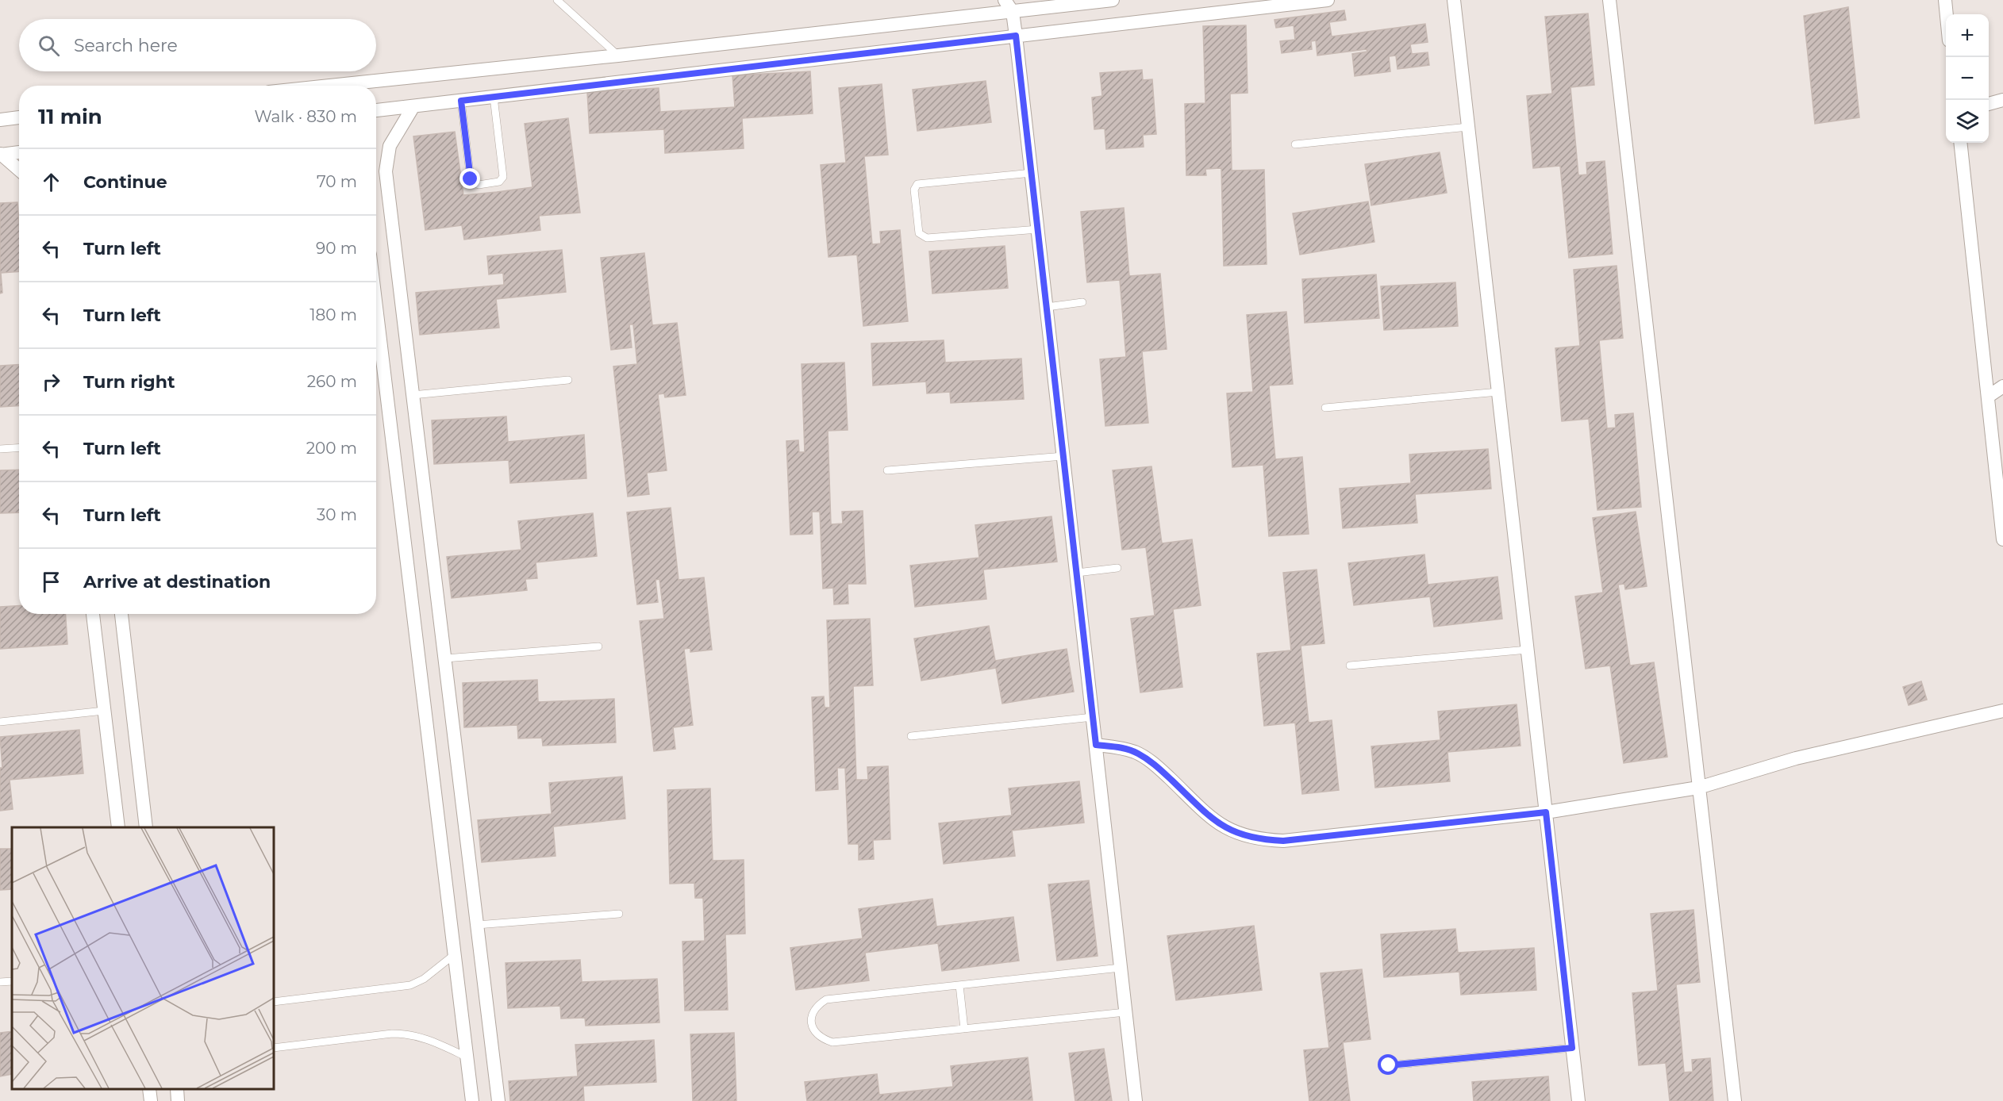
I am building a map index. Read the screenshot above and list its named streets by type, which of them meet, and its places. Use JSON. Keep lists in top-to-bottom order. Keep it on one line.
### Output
{"page":{"map_buttons":["+","−"],"search":"Search here","heading":["11 min","Walk · 830 m"],"list":[["Continue","70 m"],["Turn left","90 m"],["Turn left","180 m"],["Turn right","260 m"],["Turn left","200 m"],["Turn left","30 m"],"Arrive at destination"]}}
